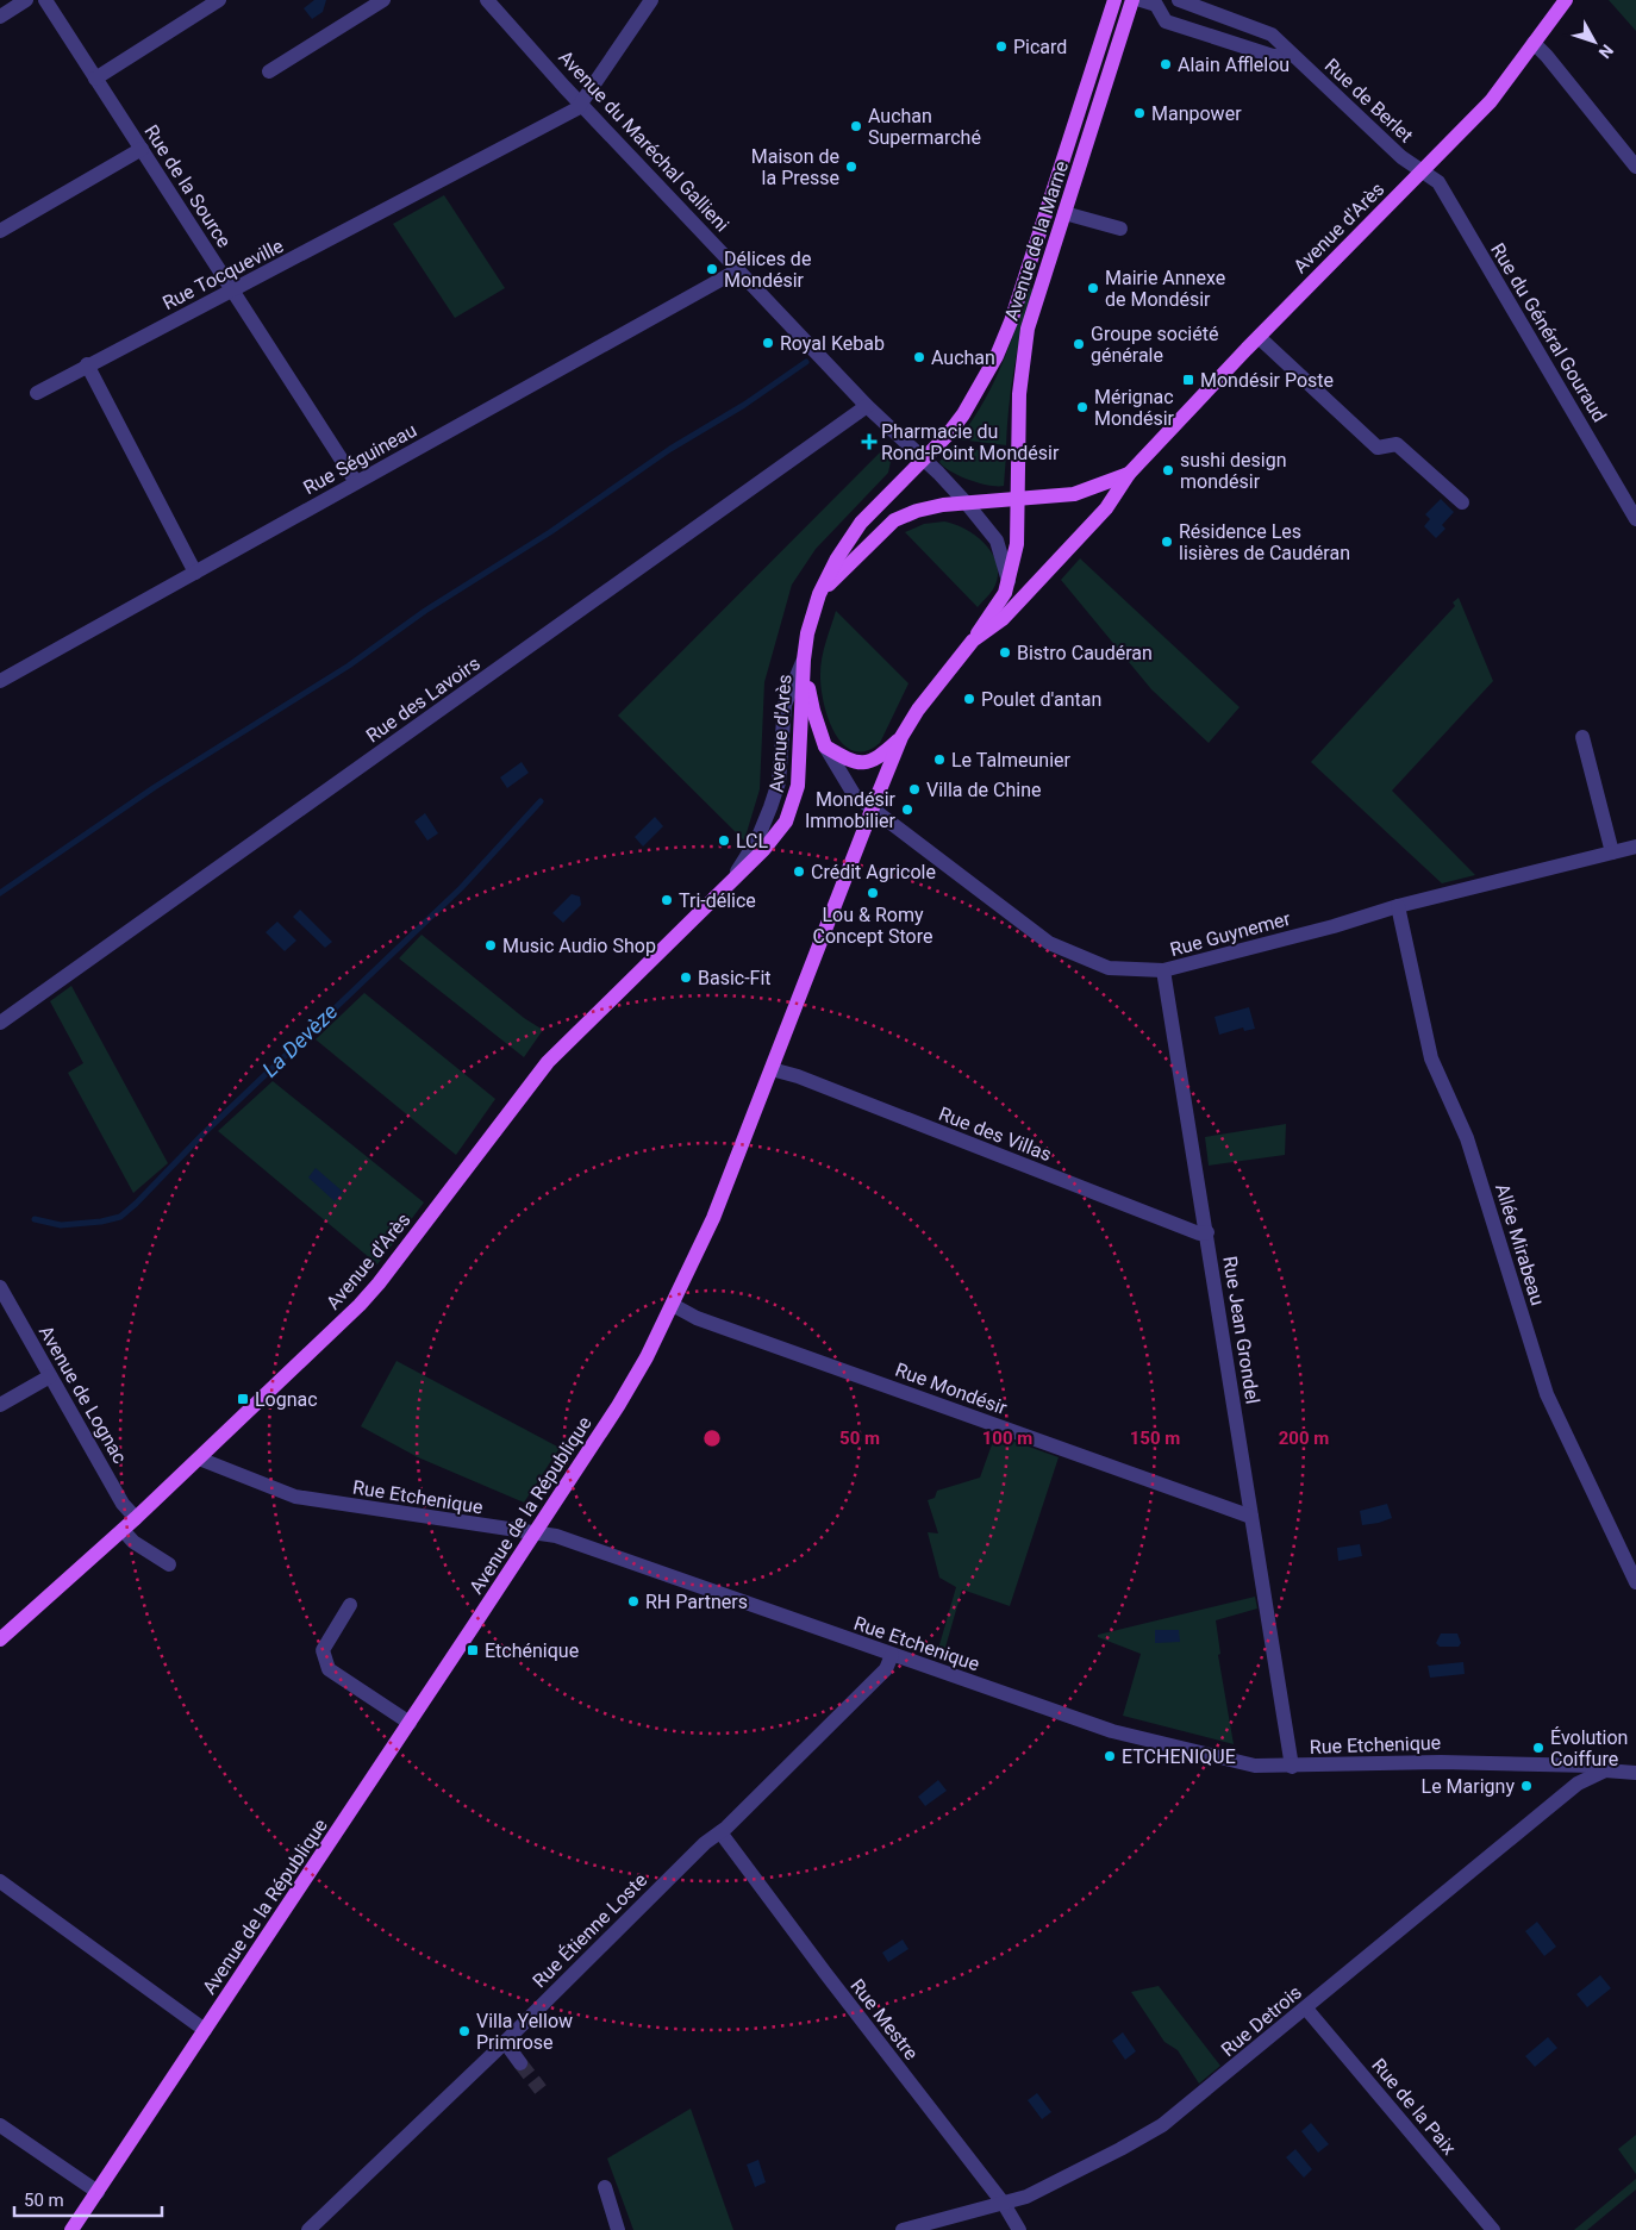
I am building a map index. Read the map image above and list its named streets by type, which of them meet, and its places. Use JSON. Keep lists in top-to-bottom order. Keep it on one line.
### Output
{"streets":{"main road":["Avenue d'Arès","Avenue de la Marne","Avenue de la République"],"street":["Rue de Berlet","Avenue du Maréchal Gallieni","Rue de la Source","Rue Tocqueville","Rue du Général Gouraud","Rue Séguineau","Rue des Lavoirs","Rue Guynemer","Rue des Villas","Allée Mirabeau","Rue Jean Grondel","Rue Mondésir","Avenue de Lognac","Rue Etchenique","Rue Étienne Loste","Rue Mestre","Rue Detrois","Rue de la Paix"]},"crossings":[["Rue de Berlet","Avenue d'Arès"],["Rue de Berlet","Rue du Général Gouraud"],["Avenue du Maréchal Gallieni","Avenue d'Arès"],["Avenue du Maréchal Gallieni","Avenue de la Marne"],["Avenue du Maréchal Gallieni","Rue Tocqueville"],["Avenue du Maréchal Gallieni","Rue Séguineau"],["Avenue du Maréchal Gallieni","Rue des Lavoirs"],["Rue de la Source","Rue Tocqueville"],["Rue de la Source","Rue Séguineau"],["Avenue d'Arès","Avenue de la Marne"],["Avenue d'Arès","Rue du Général Gouraud"],["Avenue d'Arès","Avenue de Lognac"],["Avenue d'Arès","Rue Etchenique"],["Avenue d'Arès","Avenue de la République"],["Rue Guynemer","Allée Mirabeau"],["Rue Guynemer","Rue Jean Grondel"],["Rue Guynemer","Avenue de la République"],["Rue des Villas","Rue Jean Grondel"],["Rue des Villas","Avenue de la République"],["Rue Jean Grondel","Rue Mondésir"],["Rue Jean Grondel","Rue Etchenique"],["Rue Mondésir","Avenue de la République"],["Rue Etchenique","Avenue de la République"],["Rue Etchenique","Rue Étienne Loste"],["Rue Etchenique","Rue Detrois"],["Rue Étienne Loste","Rue Mestre"],["Rue Mestre","Rue Detrois"],["Rue Detrois","Rue de la Paix"]],"water":["La Devèze"],"places":{"other":["Picard","Alain Afflelou","Manpower","Auchan Supermarché","Maison de la Presse","Délices de Mondésir","Mairie Annexe de Mondésir","Royal Kebab","Groupe société générale","Auchan","Mérignac Mondésir","sushi design mondésir","Résidence Les lisières de Caudéran","Bistro Caudéran","Poulet d'antan","Le Talmeunier","Villa de Chine","Mondésir Immobilier","LCL","Crédit Agricole","Lou & Romy Concept Store","Tri-délice","Music Audio Shop","Basic-Fit","RH Partners","Évolution Coiffure","ETCHENIQUE","Le Marigny","Villa Yellow Primrose"],"transit":["Mondésir Poste","Lognac","Etchénique"],"health":["Pharmacie du Rond-Point Mondésir"]},"scale_bar":"50 m","north":"bottom right","rings":["50 m","100 m","150 m","200 m"]}
